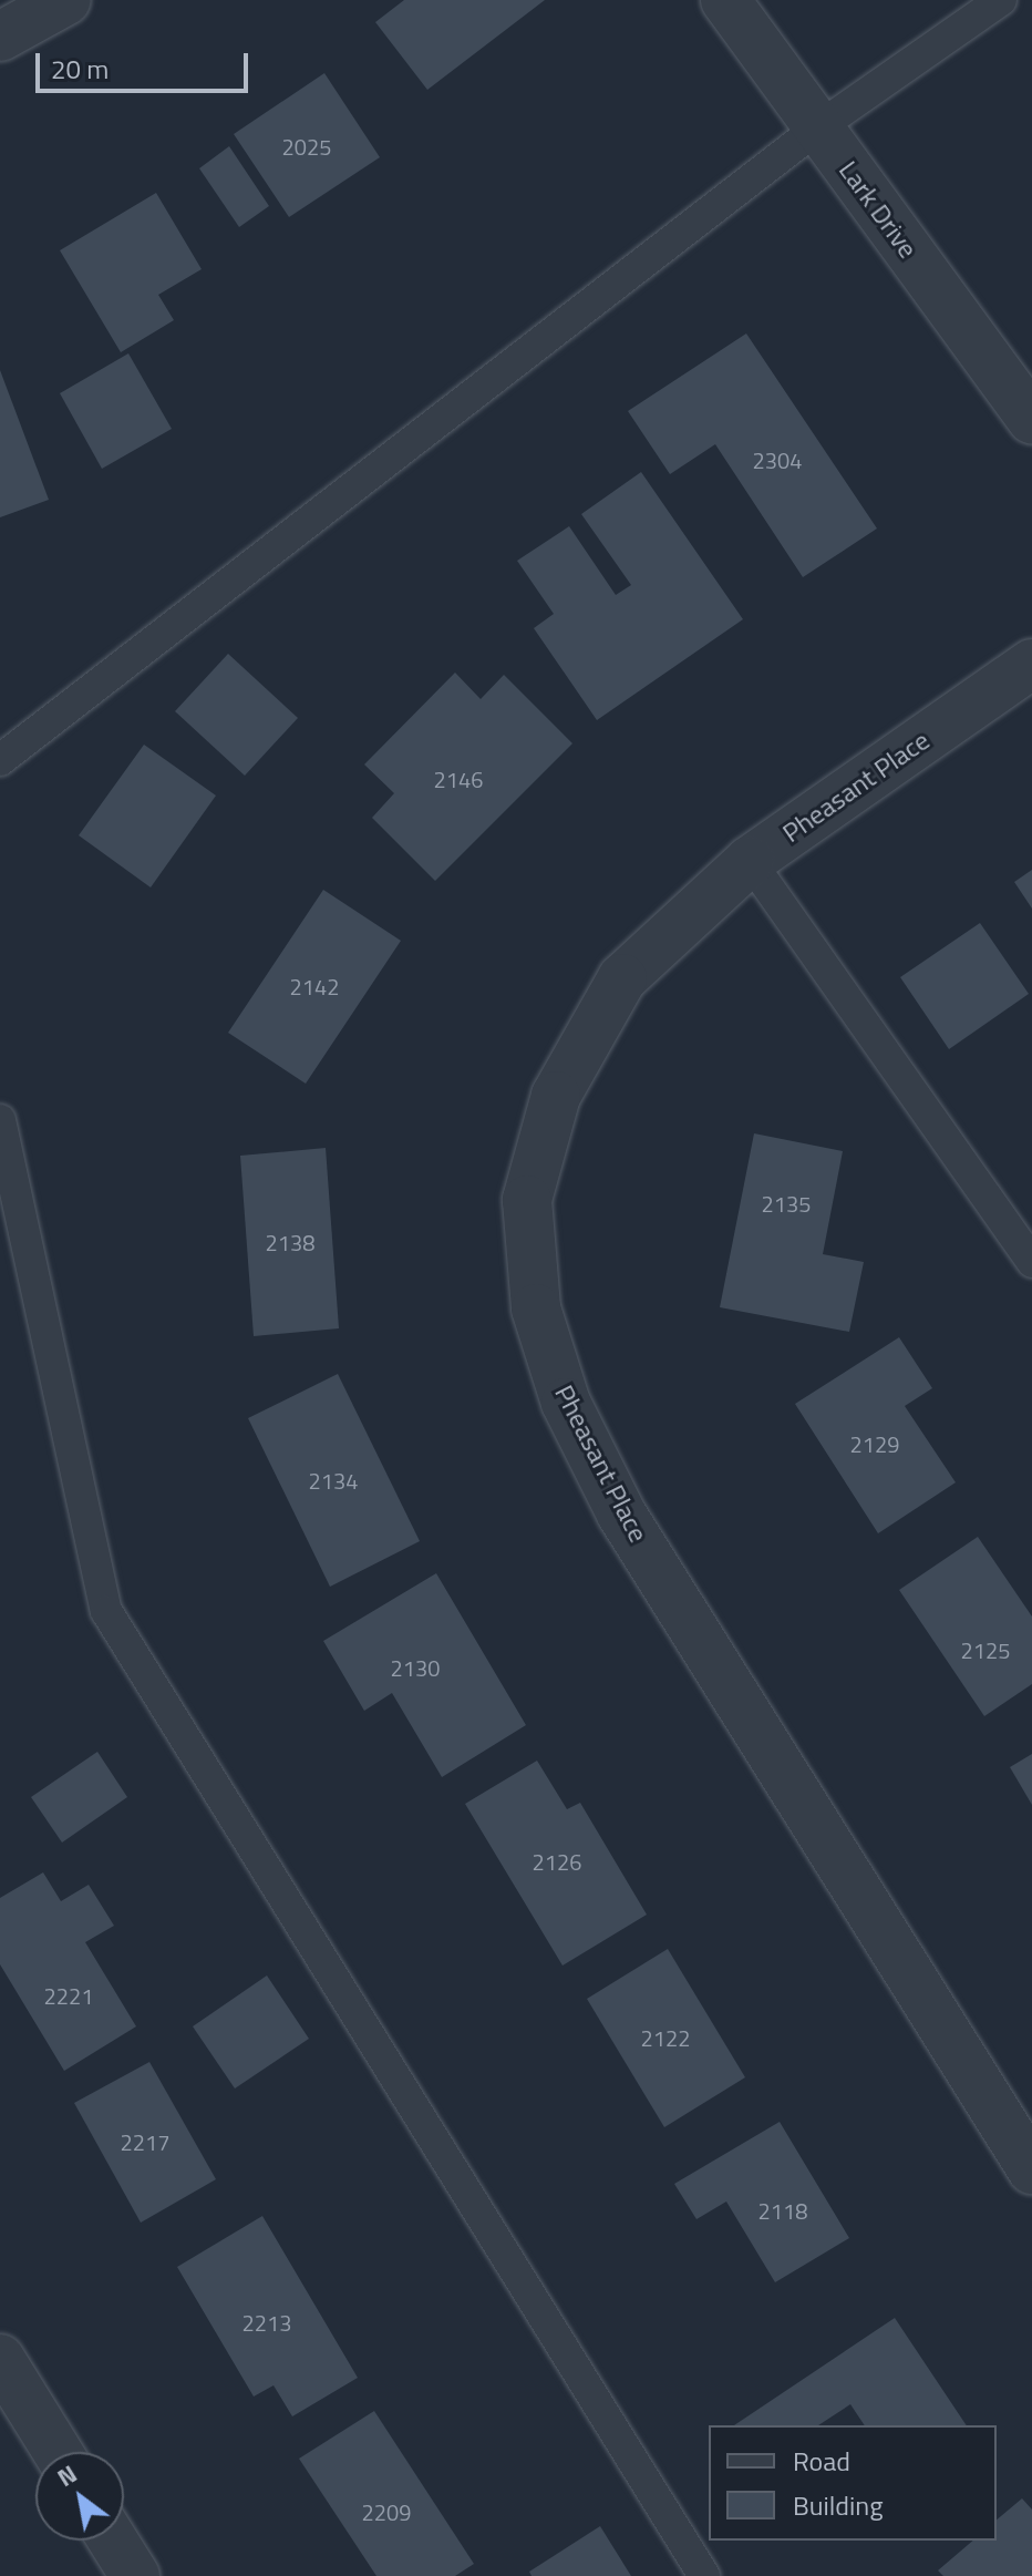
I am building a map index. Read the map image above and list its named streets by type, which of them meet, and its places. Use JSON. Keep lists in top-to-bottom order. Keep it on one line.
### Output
{"streets":{"street":["Lark Drive","Pheasant Place"]},"house_numbers":["2025","2304","2146","2142","2135","2138","2129","2134","2125","2130","2126","2221","2122","2217","2118","2213","2209"],"legend":["Road","Building"],"scale_bar":"20 m","north":"top left"}
